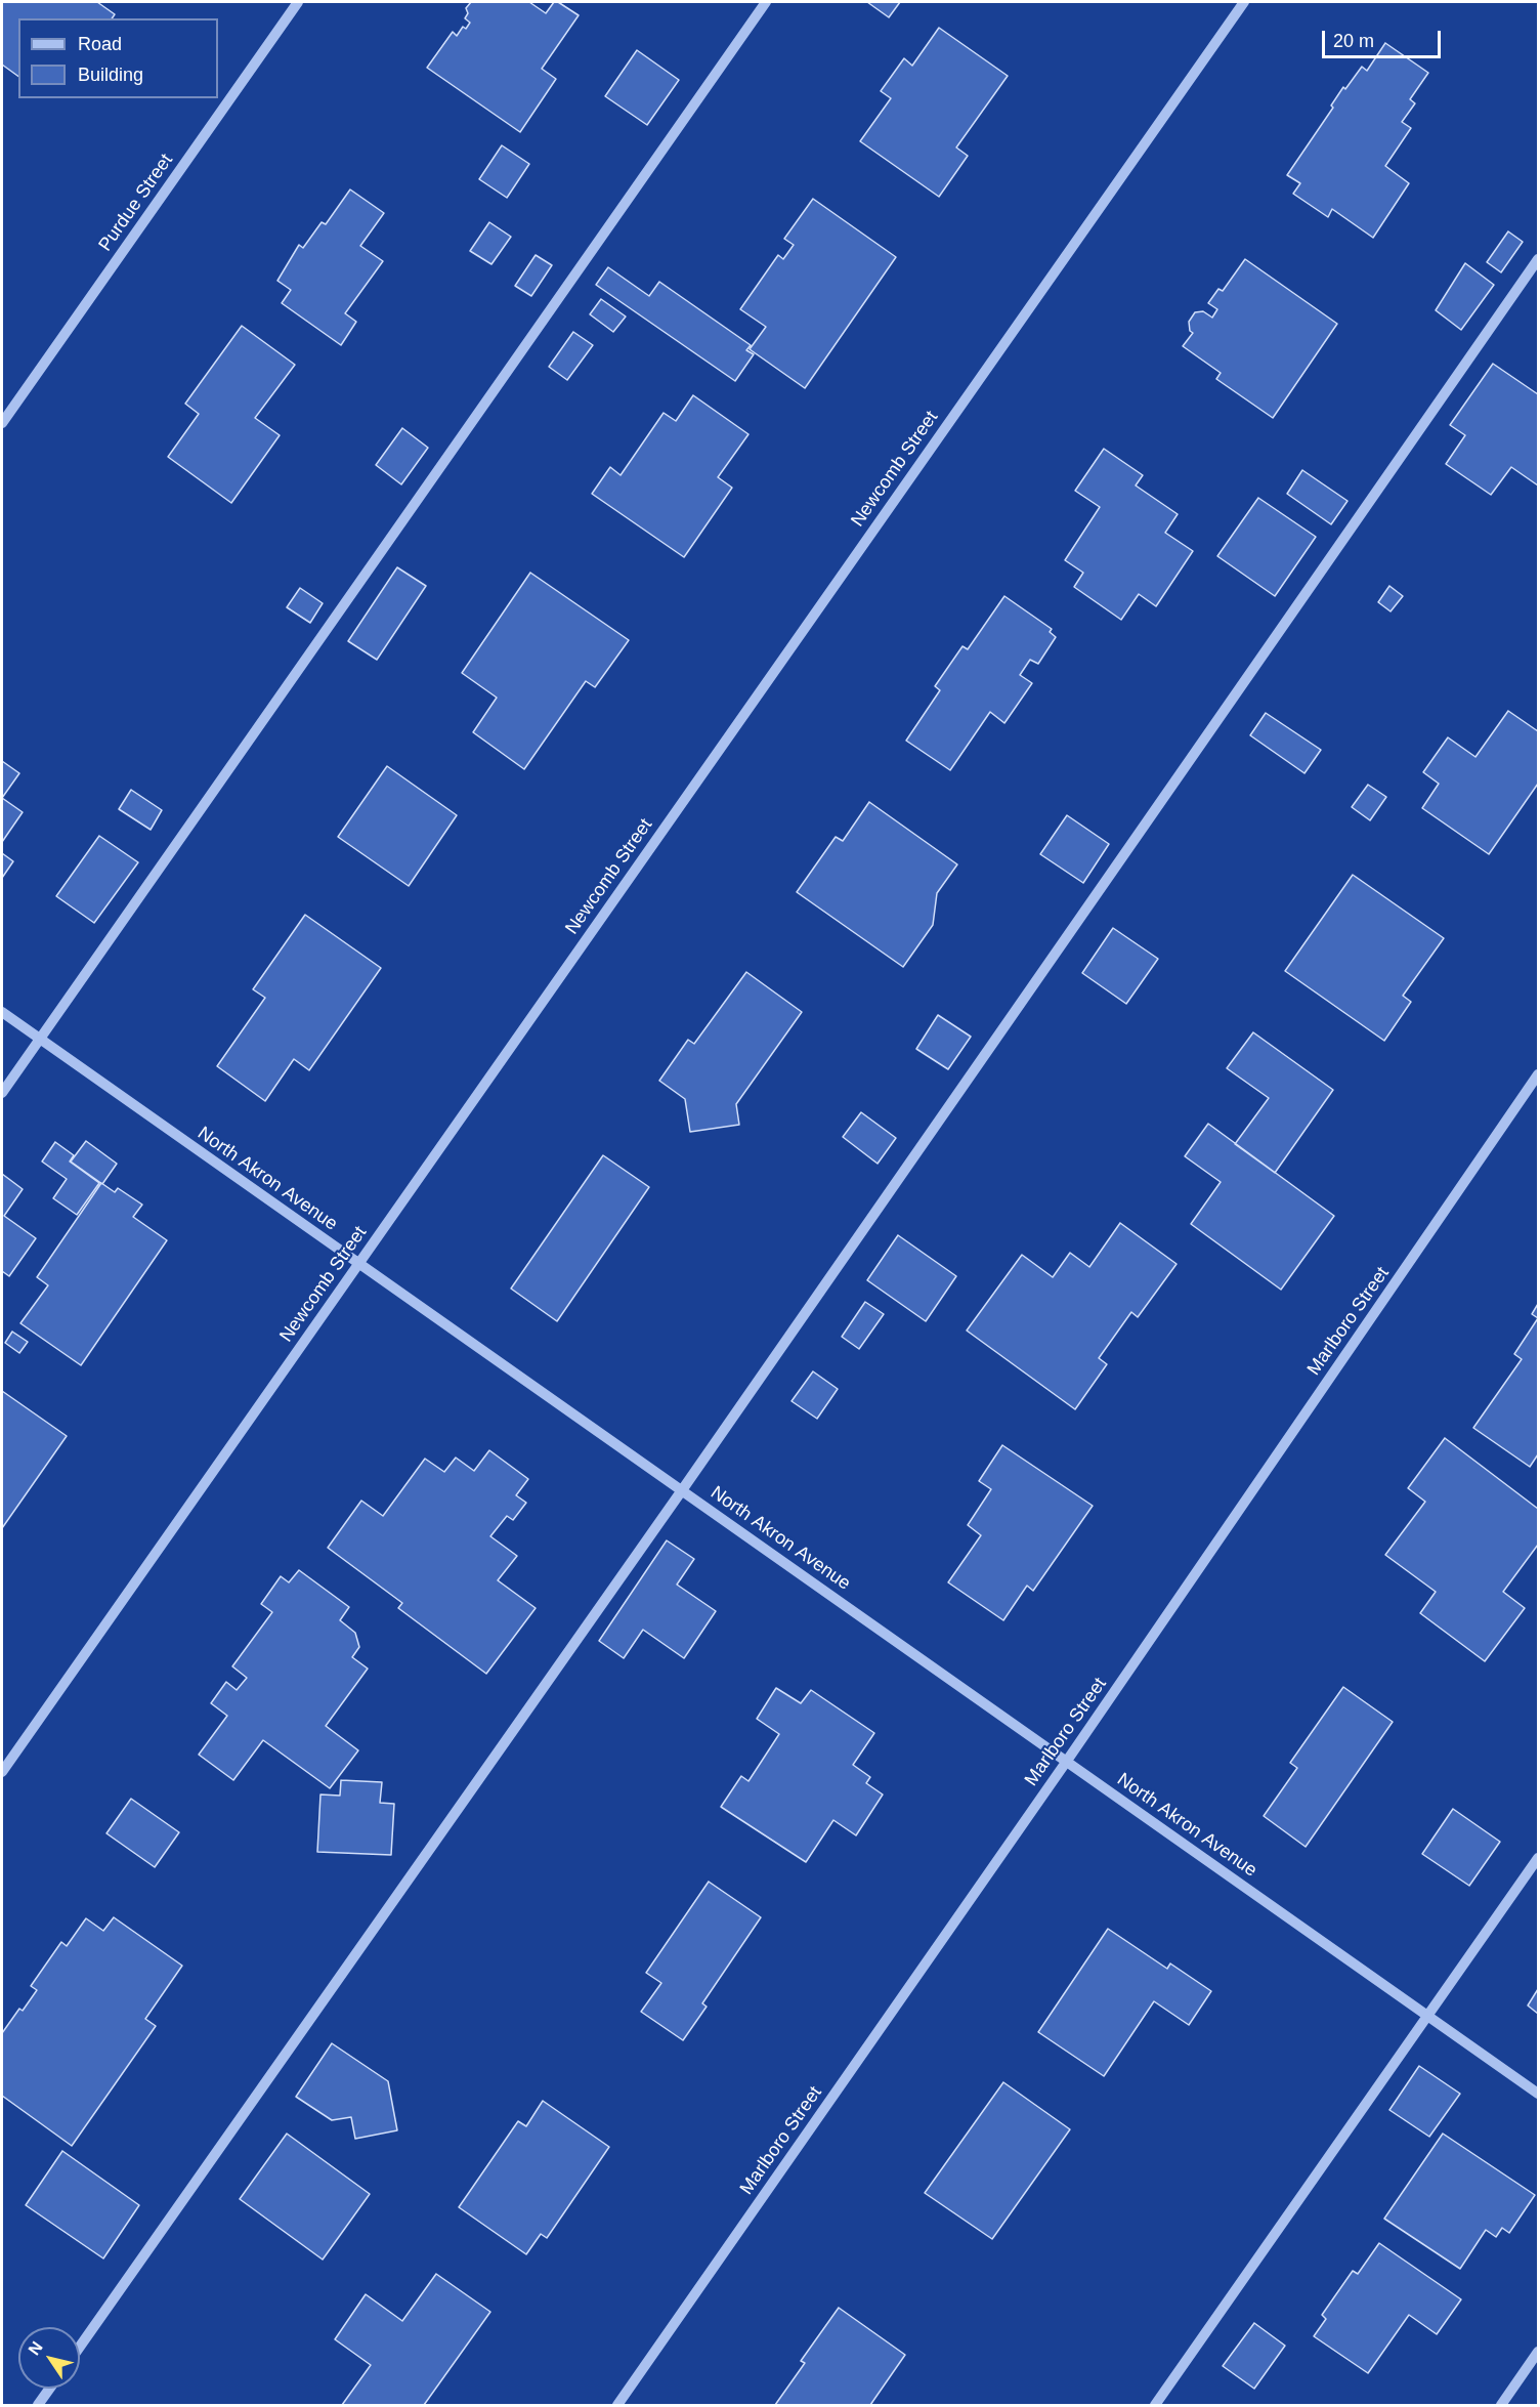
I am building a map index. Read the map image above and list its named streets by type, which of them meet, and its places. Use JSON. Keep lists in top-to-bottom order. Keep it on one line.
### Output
{"streets":{"street":["Purdue Street","Newcomb Street","North Akron Avenue","Marlboro Street"]},"crossings":[["Newcomb Street","North Akron Avenue"],["North Akron Avenue","Marlboro Street"]],"legend":["Road","Building"],"scale_bar":"20 m","north":"top left"}
